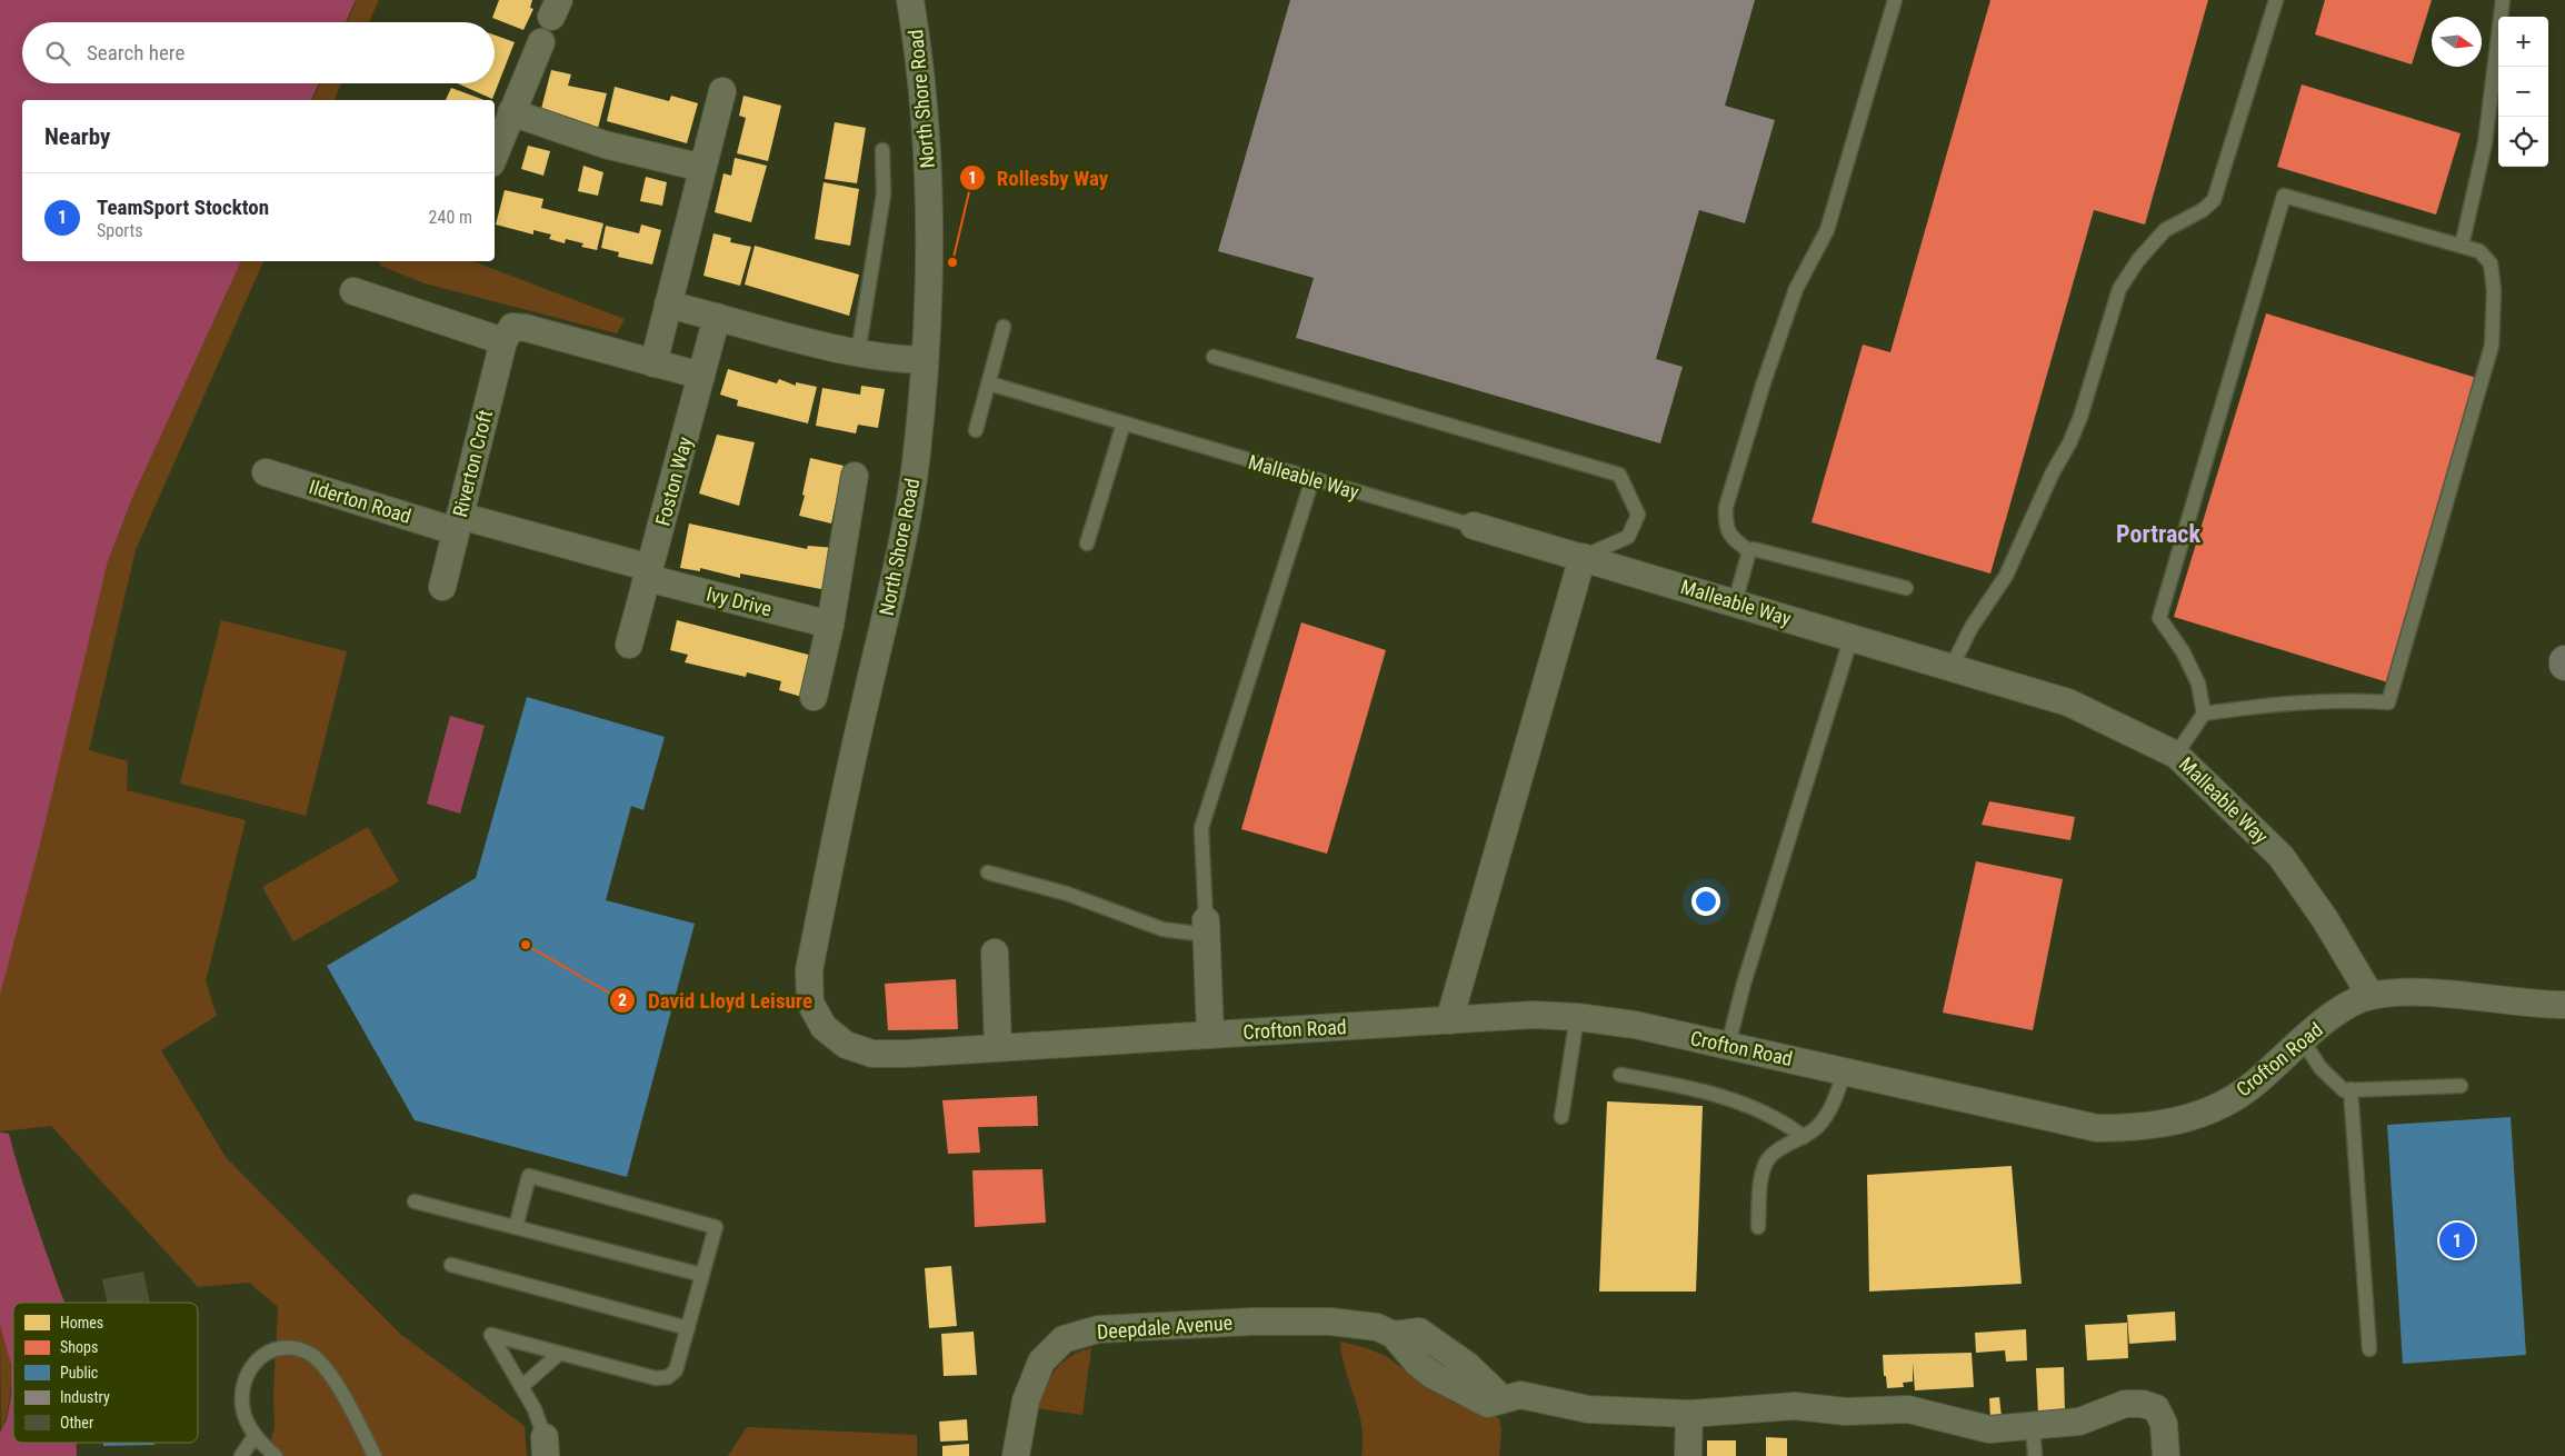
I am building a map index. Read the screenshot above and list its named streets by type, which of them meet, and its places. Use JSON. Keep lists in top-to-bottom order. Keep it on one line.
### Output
{"streets":{"street":["North Shore Road","Riverton Croft","Malleable Way","Foston Way","Ilderton Road","Ivy Drive","Crofton Road","Deepdale Avenue"]},"crossings":[["North Shore Road","Crofton Road"],["Riverton Croft","Ilderton Road"],["Malleable Way","Crofton Road"],["Foston Way","Ilderton Road"],["Foston Way","Ivy Drive"],["Ilderton Road","Ivy Drive"]],"districts":["Portrack"],"places":["Rollesby Way","David Lloyd Leisure"],"legend":["Homes","Shops","Public","Industry","Other"],"north":"right","page":{"map_buttons":["+","−"],"search":"Search here","heading":"Nearby","list":[{"mark":"1","name":"TeamSport Stockton","note":"Sports","value":"240 m"}],"pins":"1"}}
